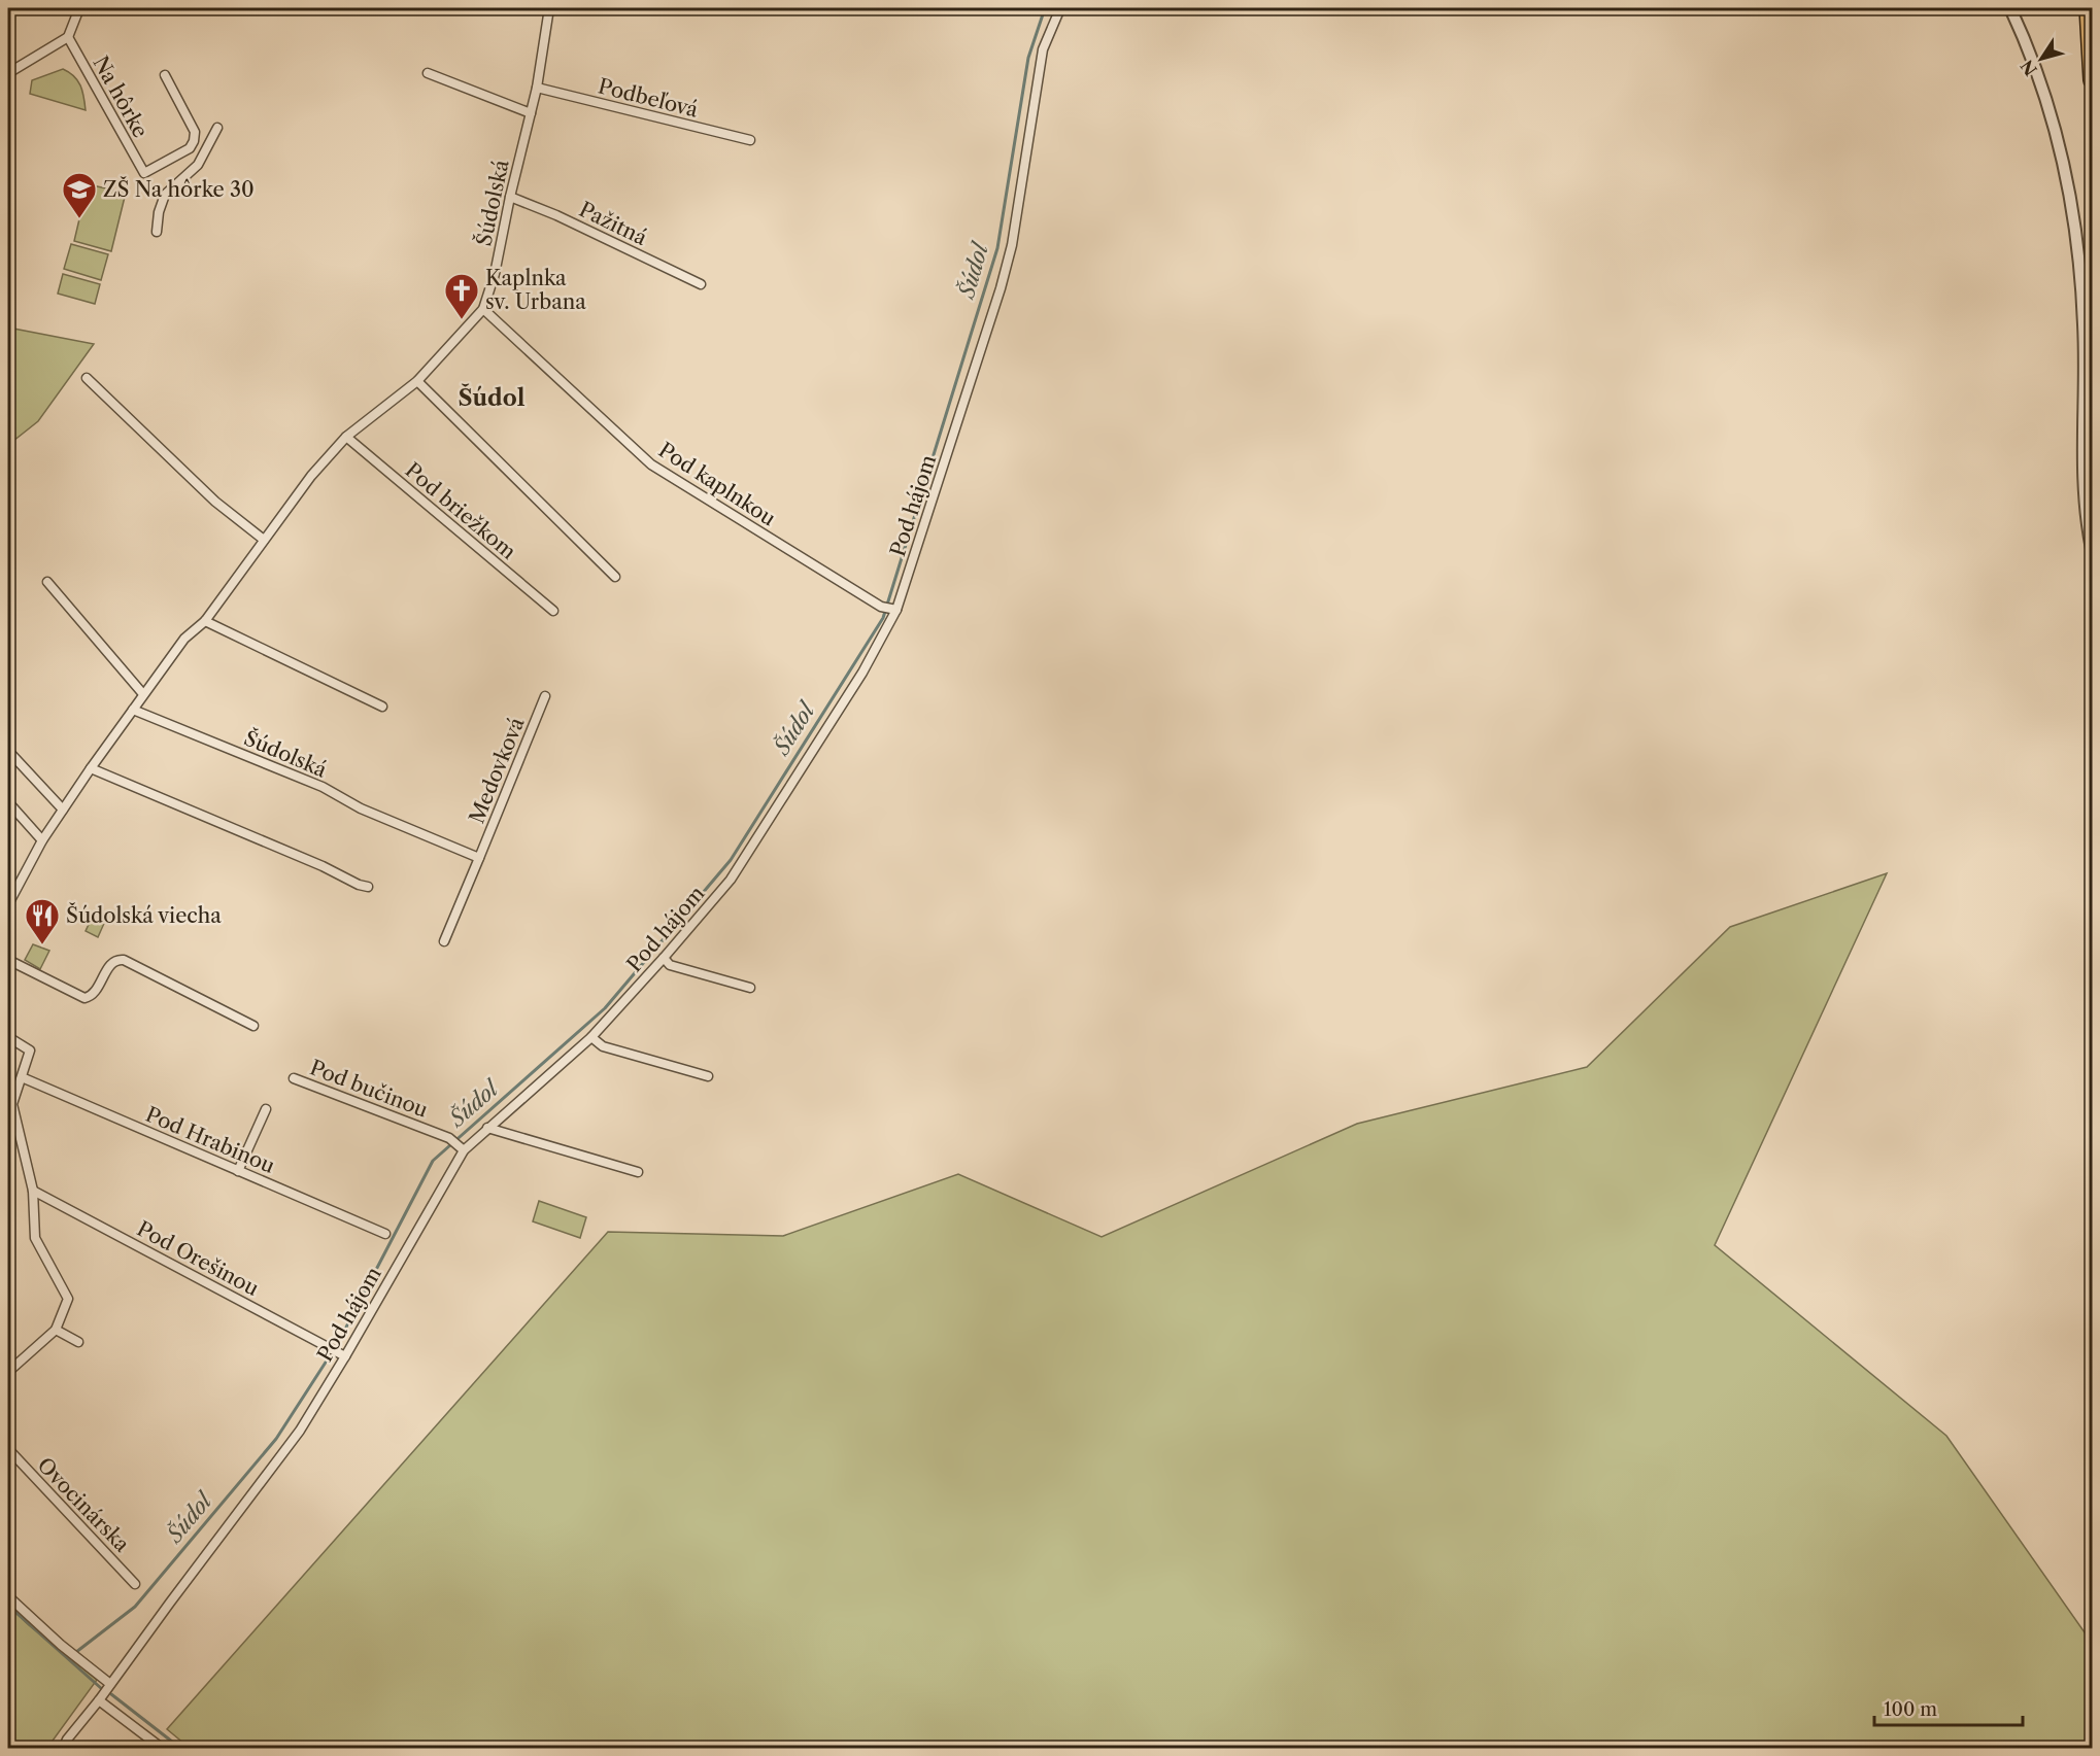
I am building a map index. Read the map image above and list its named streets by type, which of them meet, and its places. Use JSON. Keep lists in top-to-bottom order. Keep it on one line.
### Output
{"streets":{"street":["Na hôrke","Podbeľová","Šúdolská","Pažitná","Pod kaplnkou","Pod hájom","Pod briežkom","Medovková","Pod bučinou","Pod Hrabinou","Pod Orešinou","Ovocinárska"]},"crossings":[["Podbeľová","Šúdolská"],["Šúdolská","Pažitná"],["Šúdolská","Pod kaplnkou"],["Šúdolská","Pod briežkom"],["Šúdolská","Medovková"],["Pod kaplnkou","Pod hájom"],["Pod hájom","Pod bučinou"],["Pod hájom","Pod Orešinou"]],"districts":["Šúdol"],"water":["Šúdol"],"places":{"school or university":["ZŠ Na hôrke 30"],"church":["Kaplnka sv. Urbana"],"restaurant":["Šúdolská viecha"]},"scale_bar":"100 m","north":"bottom left"}
